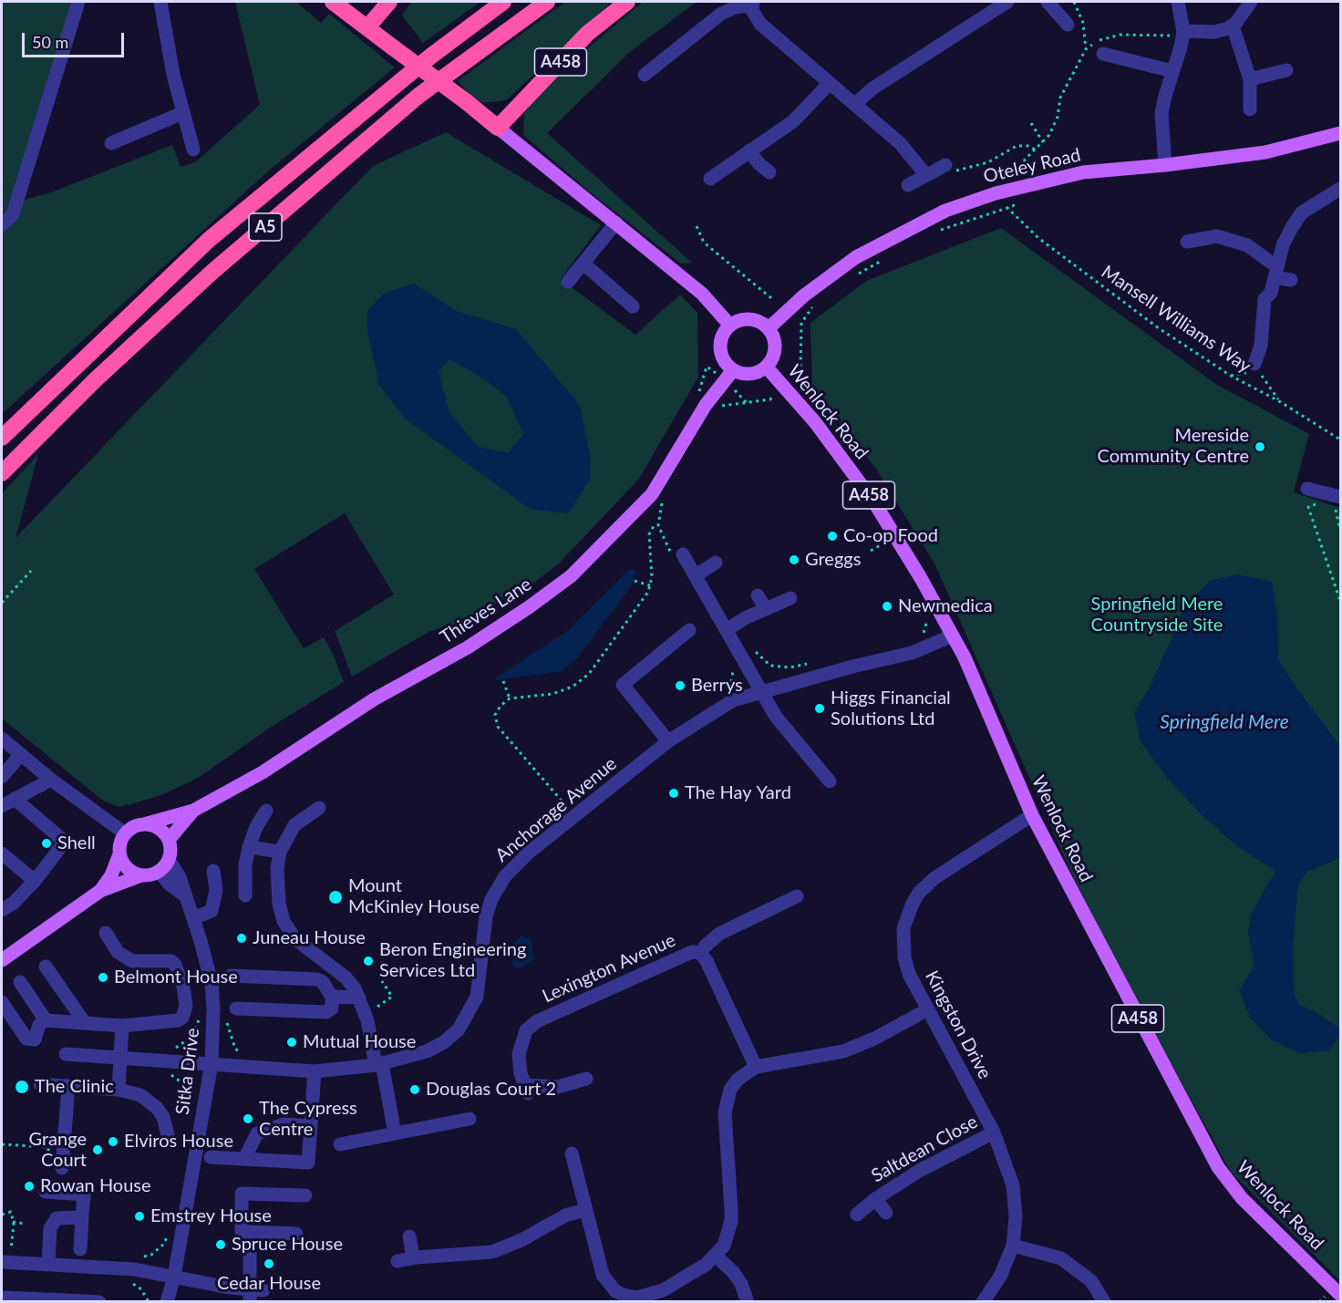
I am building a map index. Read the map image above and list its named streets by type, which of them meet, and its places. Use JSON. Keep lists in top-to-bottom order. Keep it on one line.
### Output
{"streets":{"highway":["A458","A5"],"main road":["Oteley Road","Wenlock Road","Thieves Lane"],"street":["Anchorage Avenue","Lexington Avenue","Kingston Drive","Sitka Drive","Saltdean Close"],"path":["Mansell Williams Way"]},"crossings":[["Oteley Road","Wenlock Road"],["Oteley Road","Thieves Lane"],["Wenlock Road","Thieves Lane"],["Wenlock Road","Anchorage Avenue"],["Wenlock Road","Kingston Drive"],["Anchorage Avenue","Sitka Drive"],["Kingston Drive","Saltdean Close"]],"water":["Springfield Mere"],"parks":["Springfield Mere Countryside Site"],"places":["Mereside Community Centre","Co-op Food","Greggs","Newmedica","Berrys","Higgs Financial Solutions Ltd","The Hay Yard","Shell","Mount McKinley House","Juneau House","Beron Engineering Services Ltd","Belmont House","Mutual House","The Clinic","Douglas Court 2","The Cypress Centre","Elviros House","Grange Court","Rowan House","Emstrey House","Spruce House","Cedar House"],"scale_bar":"50 m"}
